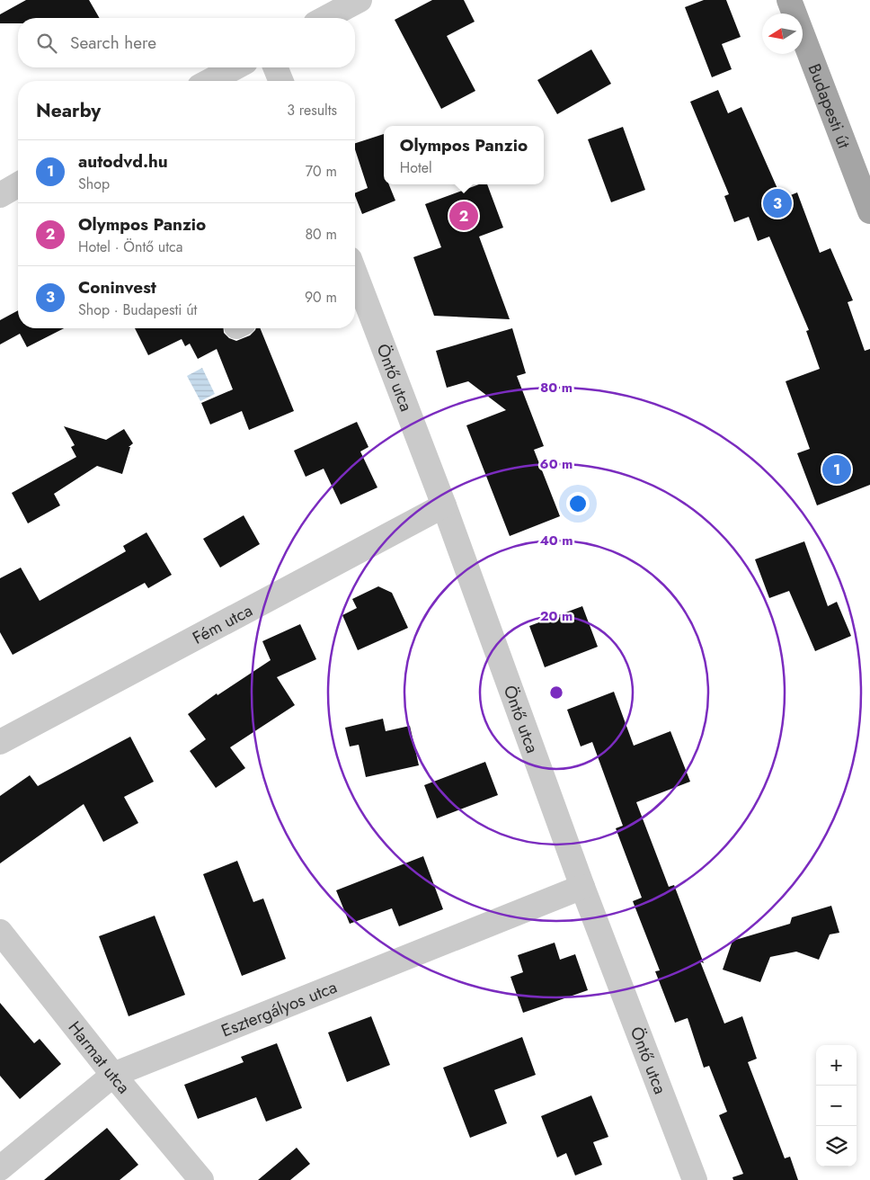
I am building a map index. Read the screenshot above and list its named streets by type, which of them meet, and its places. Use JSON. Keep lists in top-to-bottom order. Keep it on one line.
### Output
{"streets":{"main road":["Budapesti út"],"street":["Öntő utca","Fém utca","Esztergályos utca","Harmat utca"]},"crossings":[["Öntő utca","Fém utca"],["Öntő utca","Esztergályos utca"],["Esztergályos utca","Harmat utca"]],"north":"left","page":{"search":"Search here","heading":["Nearby","3 results"],"popup":["Olympos Panzio","Hotel"],"list":[{"mark":"1","name":"autodvd.hu","note":"Shop","value":"70 m"},{"mark":"2","name":"Olympos Panzio","note":"Hotel · Öntő utca","value":"80 m"},{"mark":"3","name":"Coninvest","note":"Shop · Budapesti út","value":"90 m"}],"pins":["3","2","1"],"map_buttons":["+","−"]},"rings":["80 m","60 m","40 m","20 m"]}
